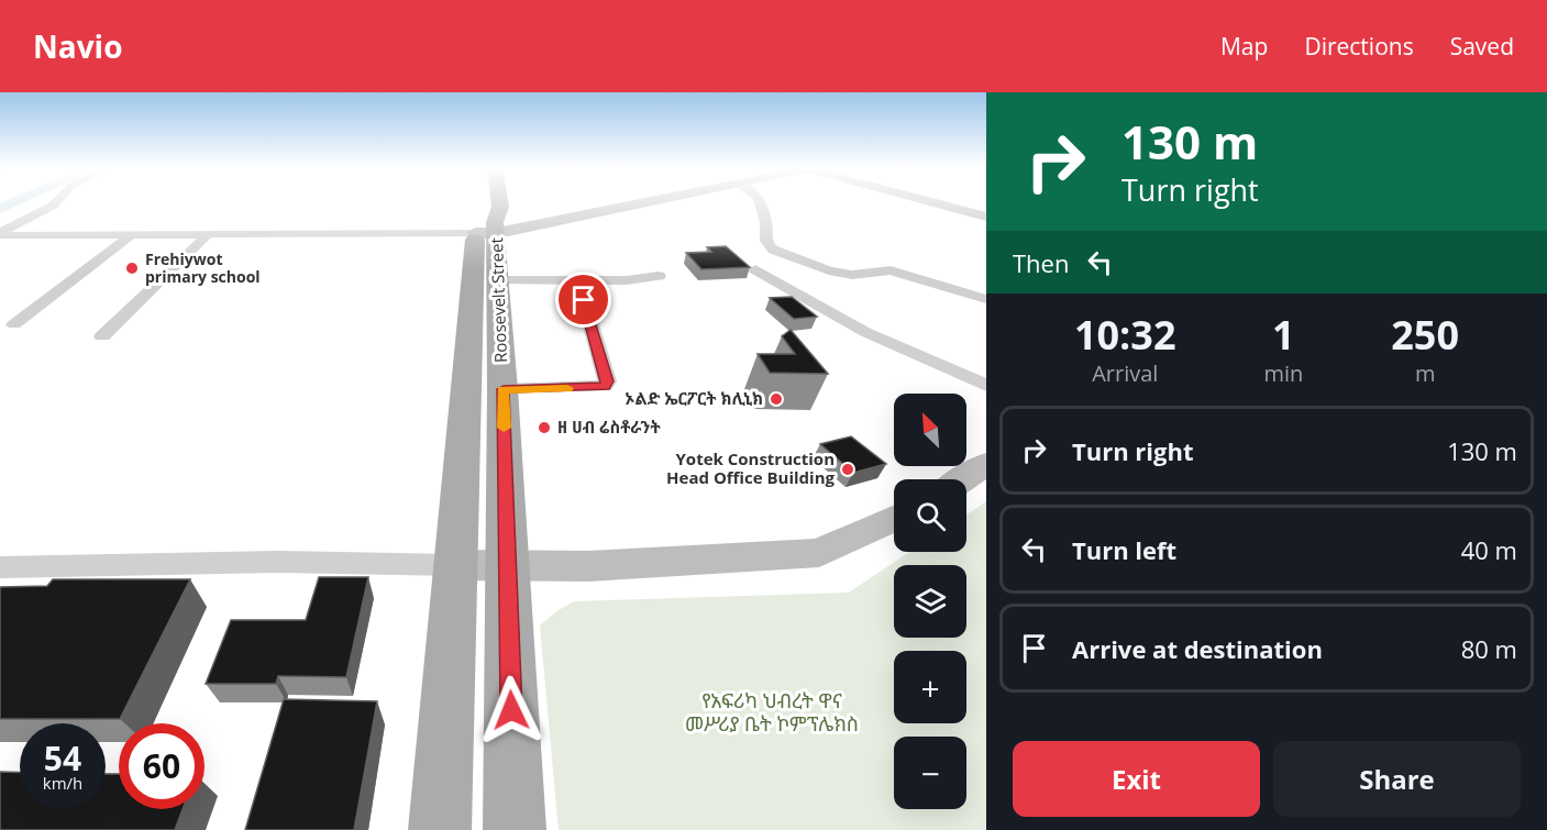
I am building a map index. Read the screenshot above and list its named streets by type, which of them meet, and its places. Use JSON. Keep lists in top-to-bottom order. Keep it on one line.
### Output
{"streets":{"main road":["Roosevelt Street"]},"parks":["የአፍሪካ ህብረት ዋና መሥሪያ ቤት ኮምፕሌክስ"],"places":["Frehiywot primary school","ኦልድ ኤርፖርት ክሊኒክ","ዘ ሀብ ሬስቶራንት","Yotek Construction Head Office Building"],"north":"top left","page":{"header":"Navio","nav":["Map","Directions","Saved"],"turn":["130 m","Turn right"],"then":"Then","eta":["10:32","Arrival","1","min","250","m"],"map_buttons":["+","−"],"list":[{"name":"Turn right","value":"130 m"},{"name":"Turn left","value":"40 m"},{"name":"Arrive at destination","value":"80 m"}],"speed":"54 km/h","limit":"60","buttons":["Exit","Share"]}}
